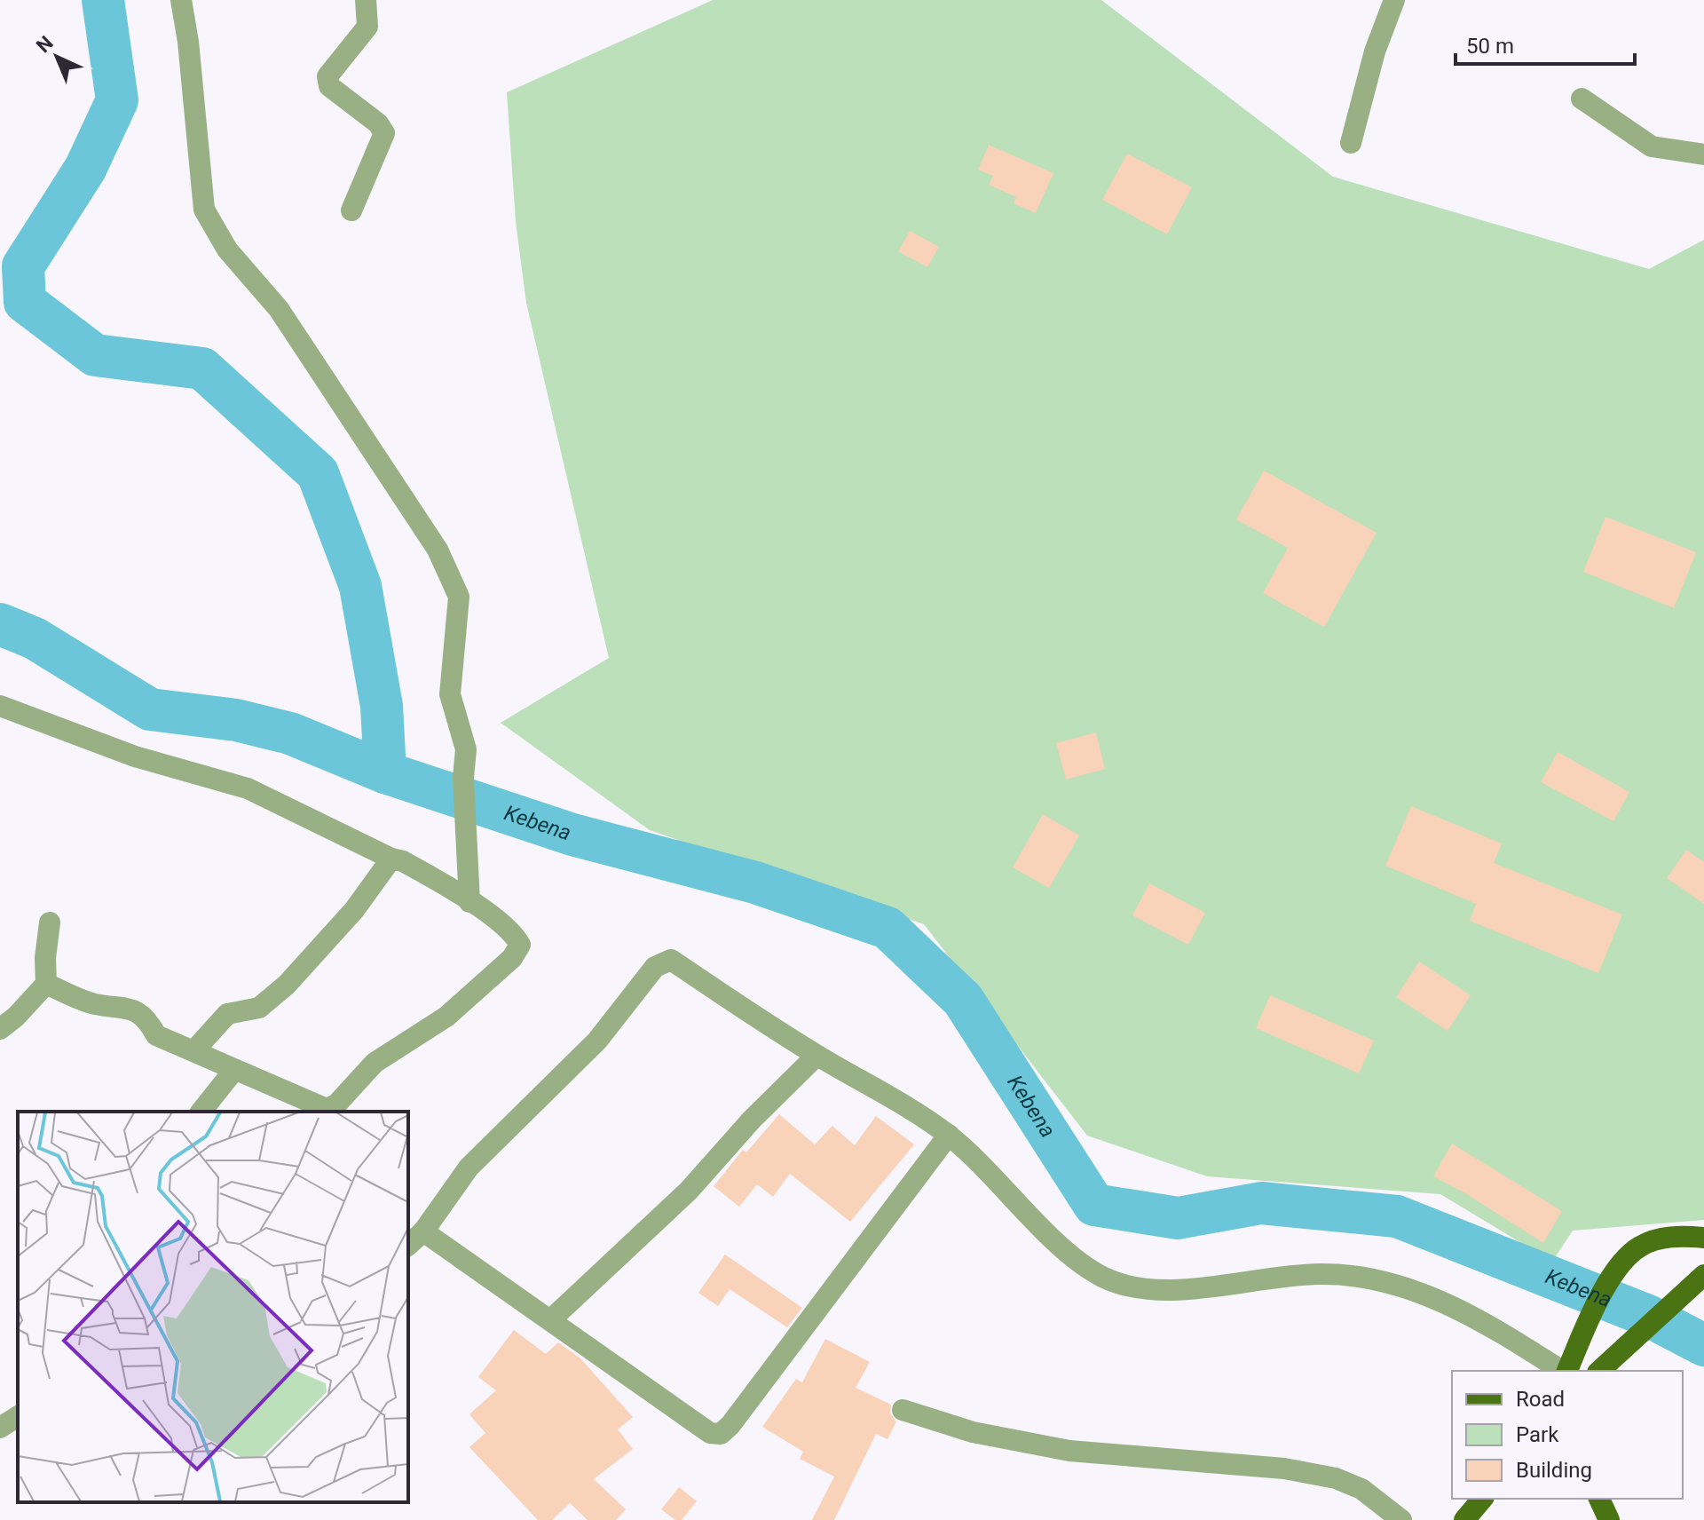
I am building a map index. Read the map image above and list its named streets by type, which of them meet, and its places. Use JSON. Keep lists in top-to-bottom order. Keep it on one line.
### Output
{"water":["Kebena"],"legend":["Road","Park","Building"],"scale_bar":"50 m","north":"top left"}
